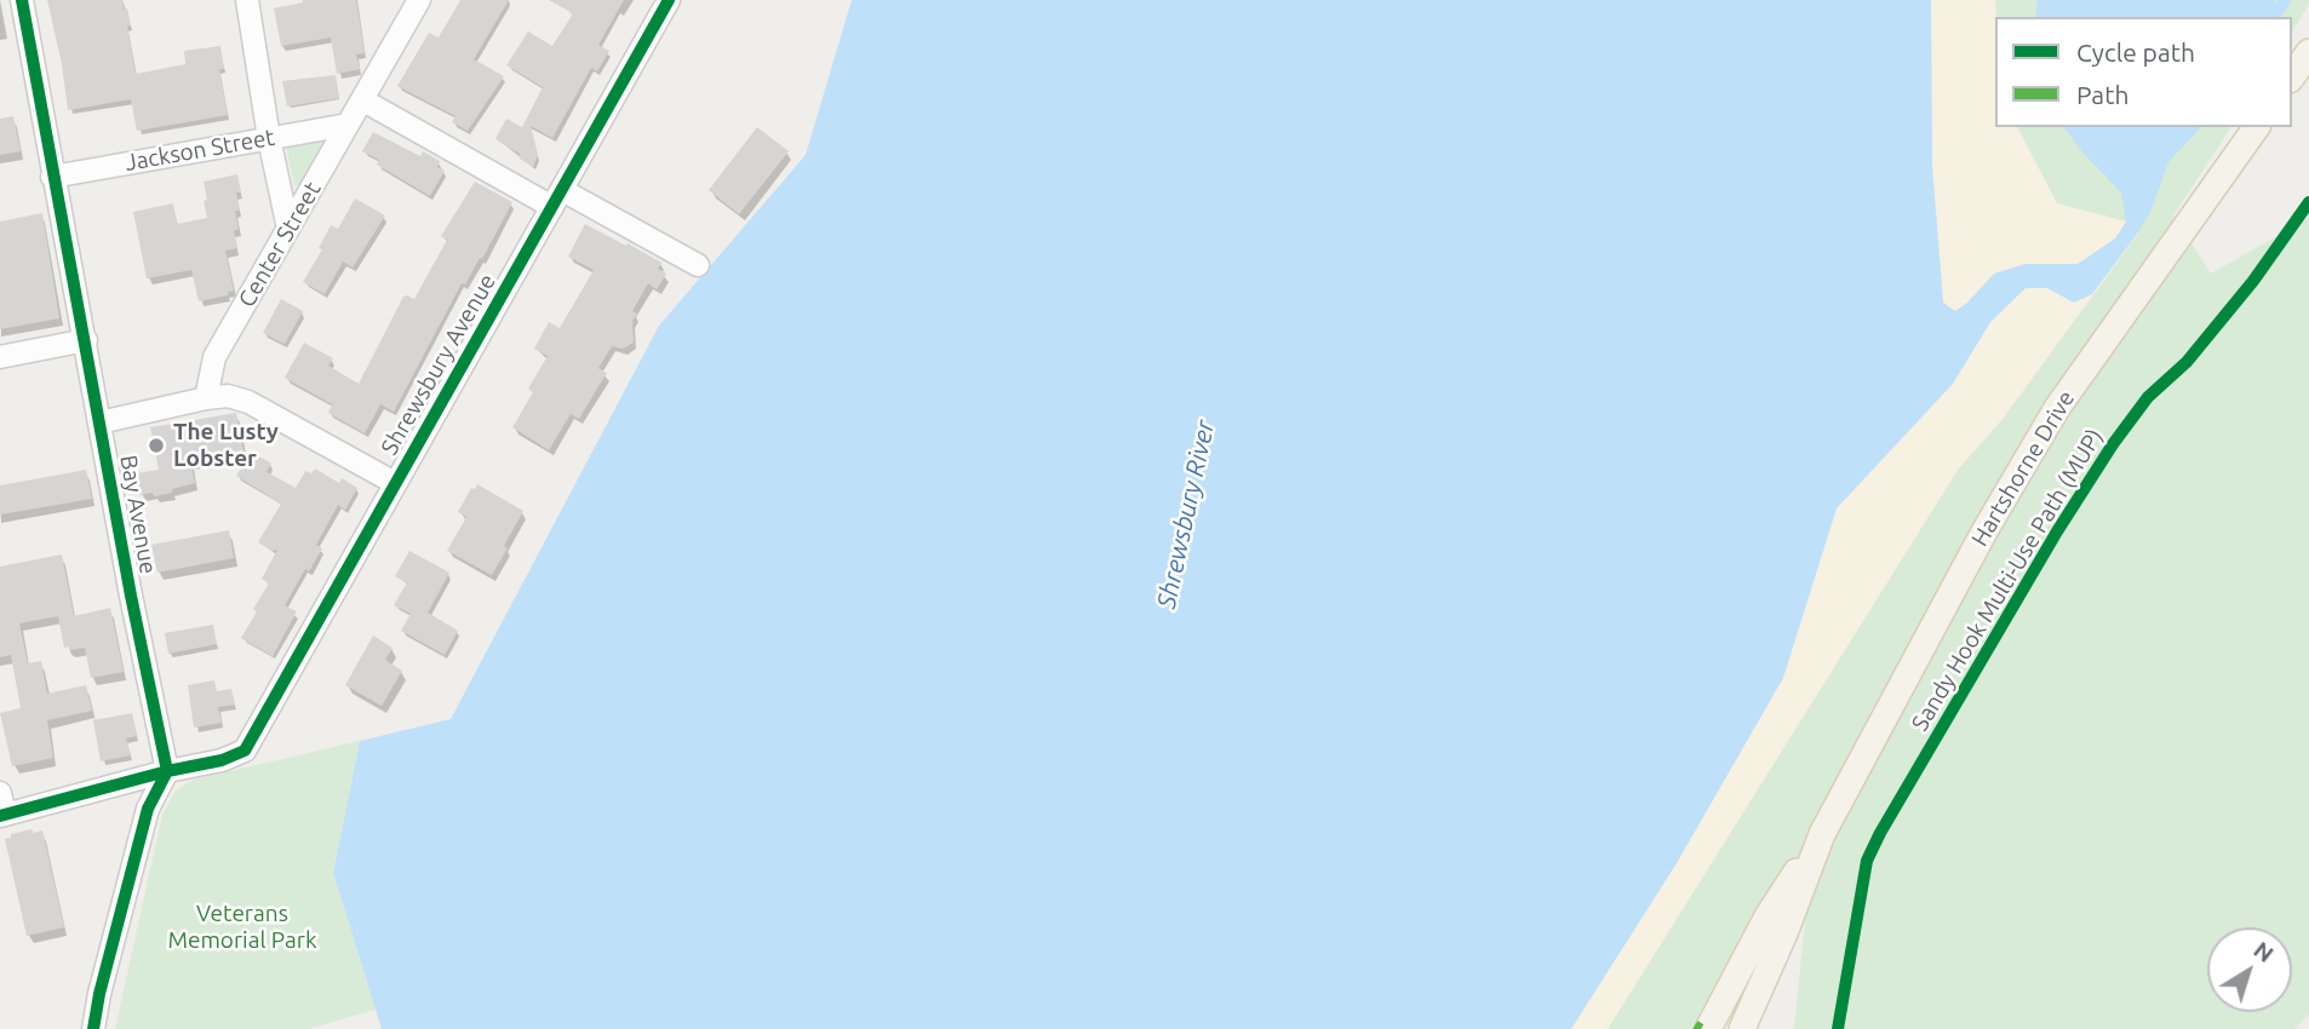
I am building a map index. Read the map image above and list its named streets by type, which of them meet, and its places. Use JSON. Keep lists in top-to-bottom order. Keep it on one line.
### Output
{"streets":{"main road":["Hartshorne Drive"],"street":["Jackson Street","Center Street","Shrewsbury Avenue","Bay Avenue"],"cycle path":["Sandy Hook Multi-Use Path (MUP)"]},"crossings":[["Jackson Street","Center Street"],["Jackson Street","Bay Avenue"],["Shrewsbury Avenue","Bay Avenue"]],"water":["Shrewsbury River"],"parks":["Veterans Memorial Park"],"places":["The Lusty Lobster"],"legend":["Cycle path","Path"],"north":"top right"}
